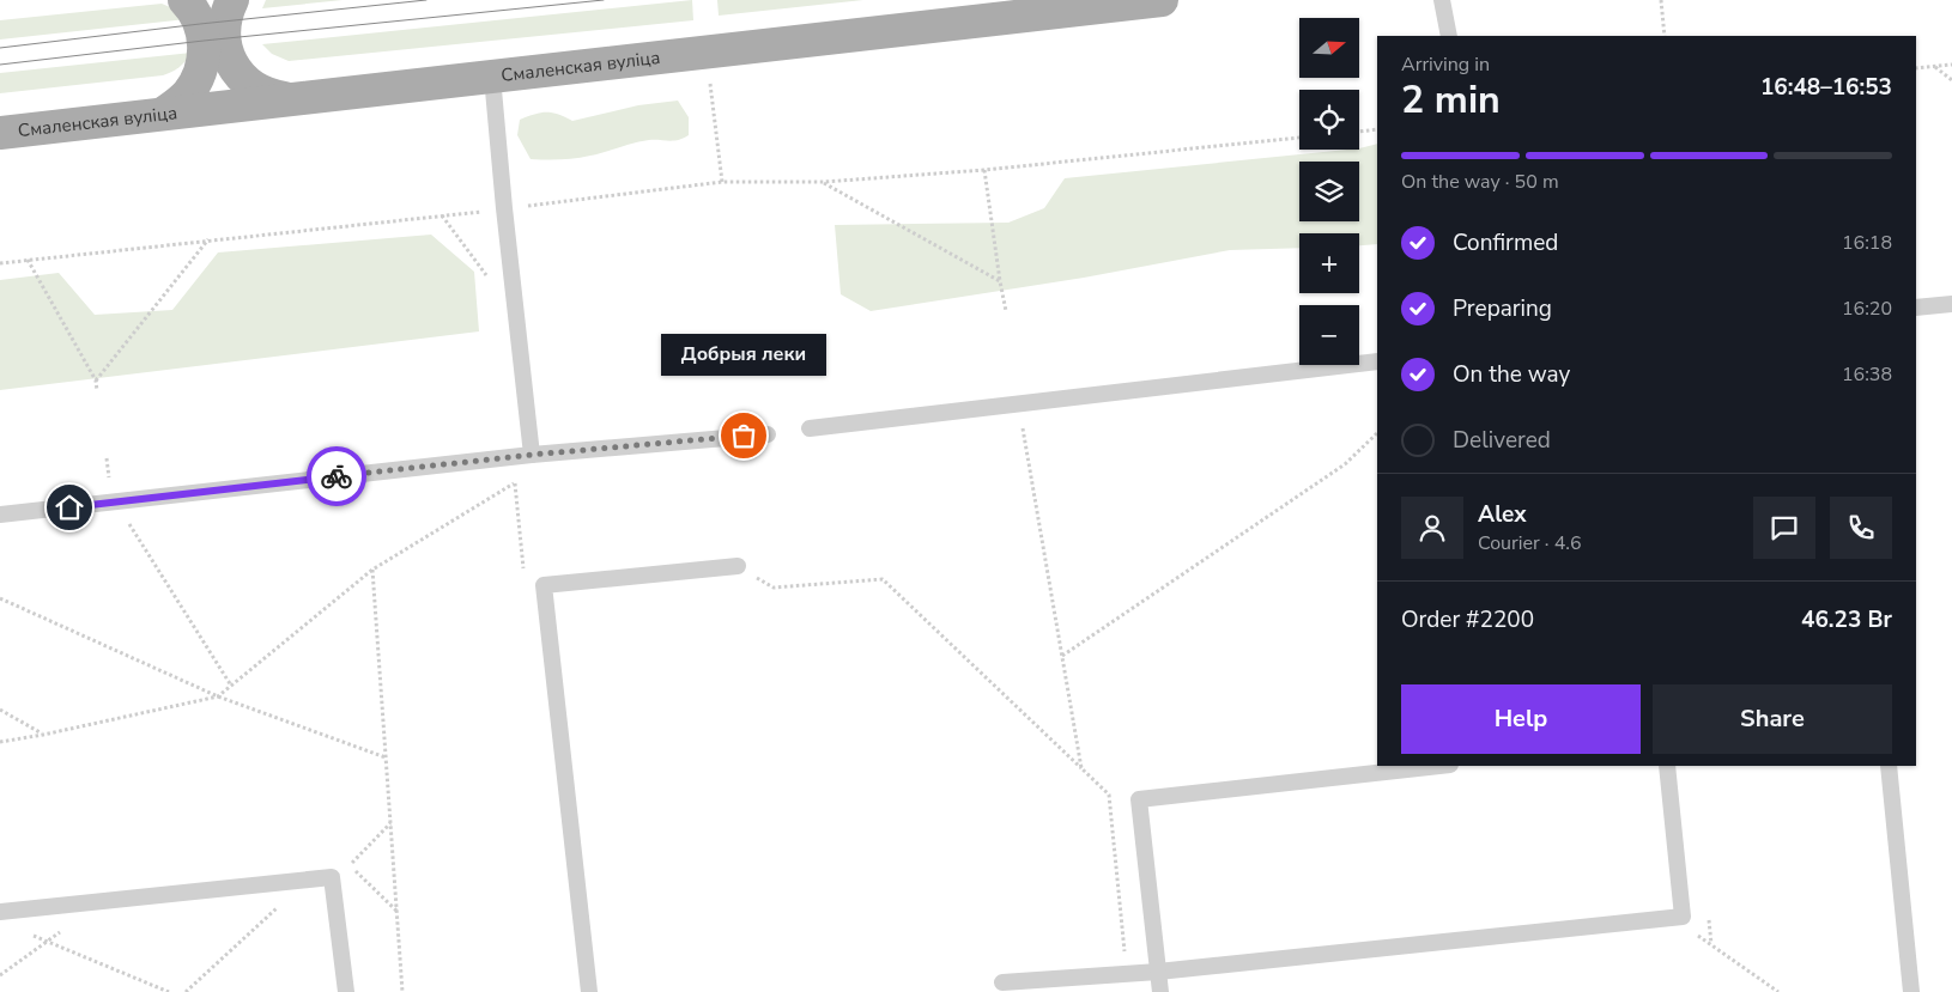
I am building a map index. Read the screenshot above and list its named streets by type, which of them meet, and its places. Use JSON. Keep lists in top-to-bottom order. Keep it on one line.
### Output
{"streets":{"main road":["Смаленская вуліца"]},"places":["Добрыя леки"],"north":"right","page":{"map_buttons":["+","−"],"heading":["2 min","Arriving in","16:48–16:53"],"panel":["Alex","Courier · 4.6","Order #2200","46.23 Br"],"bar":"On the way · 50 m","list":[["Confirmed","16:18"],["Preparing","16:20"],["On the way","16:38"],"Delivered"],"bubble":"Добрыя леки","buttons":["Help","Share"]}}
